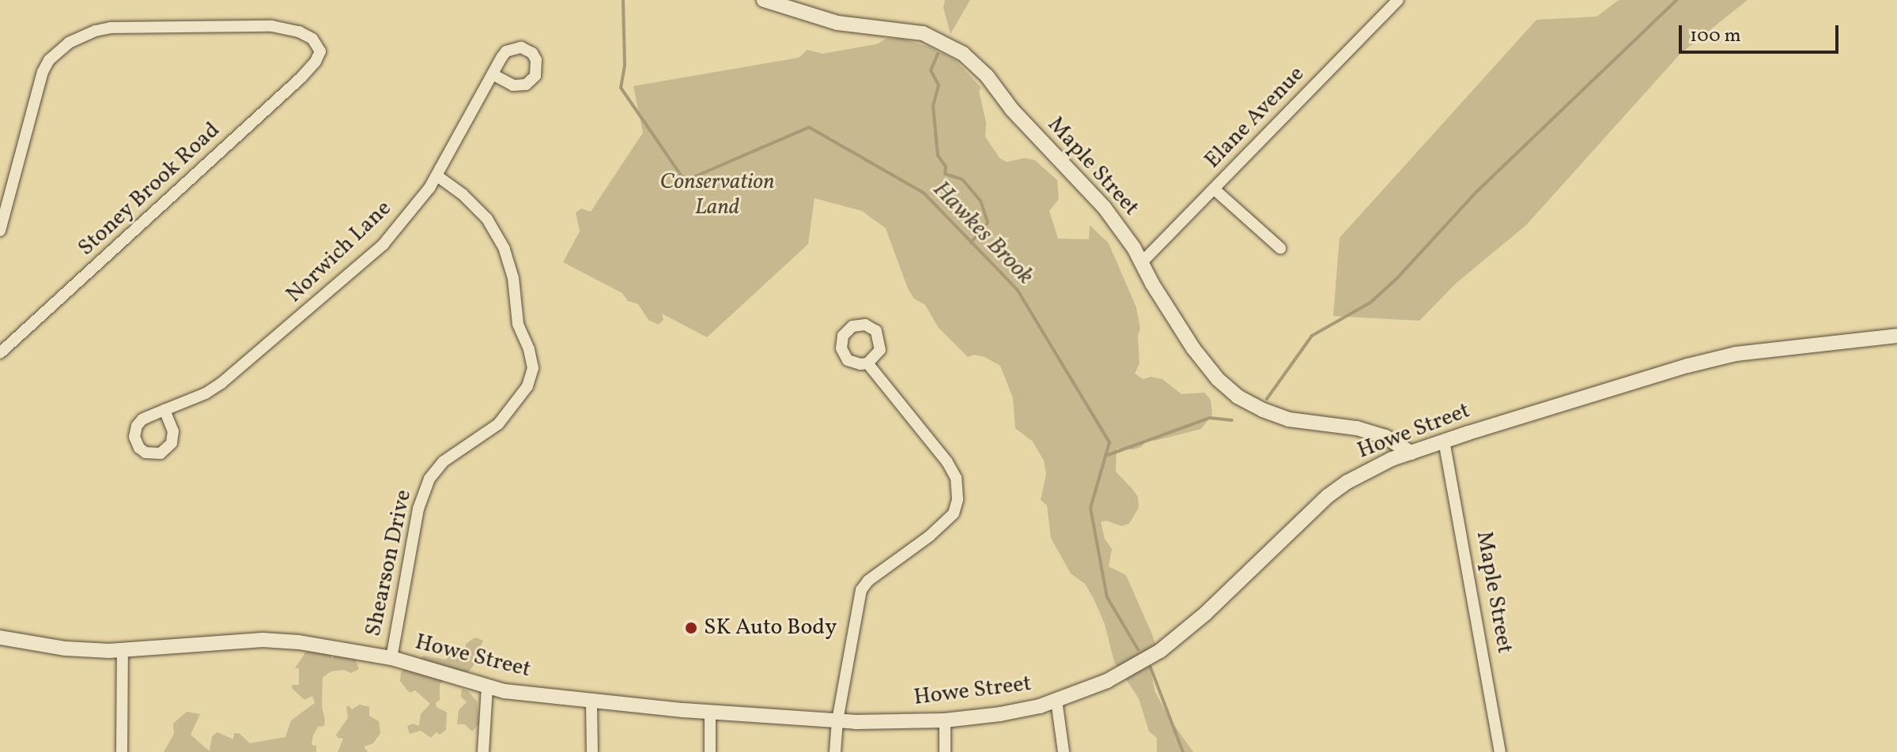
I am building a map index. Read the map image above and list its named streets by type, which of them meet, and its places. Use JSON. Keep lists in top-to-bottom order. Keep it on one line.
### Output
{"streets":{"street":["Elane Avenue","Maple Street","Stoney Brook Road","Norwich Lane","Howe Street","Shearson Drive"]},"crossings":[["Elane Avenue","Maple Street"],["Maple Street","Howe Street"],["Norwich Lane","Shearson Drive"],["Howe Street","Shearson Drive"]],"water":["Hawkes Brook"],"parks":["Conservation Land"],"places":["SK Auto Body"],"scale_bar":"100 m"}
